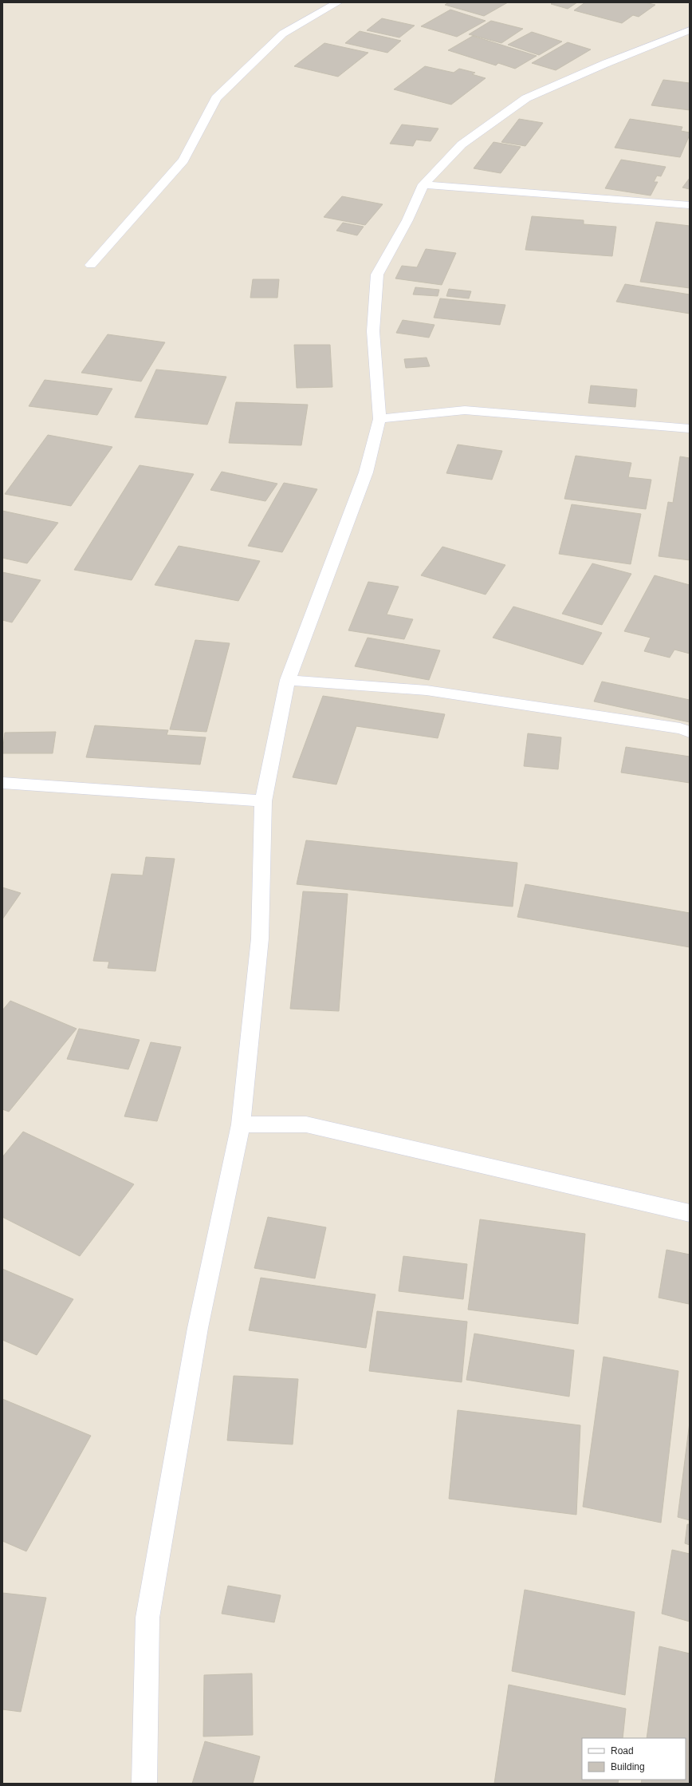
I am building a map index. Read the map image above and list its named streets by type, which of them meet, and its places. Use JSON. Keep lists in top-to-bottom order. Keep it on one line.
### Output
{"legend":["Road","Building"]}
